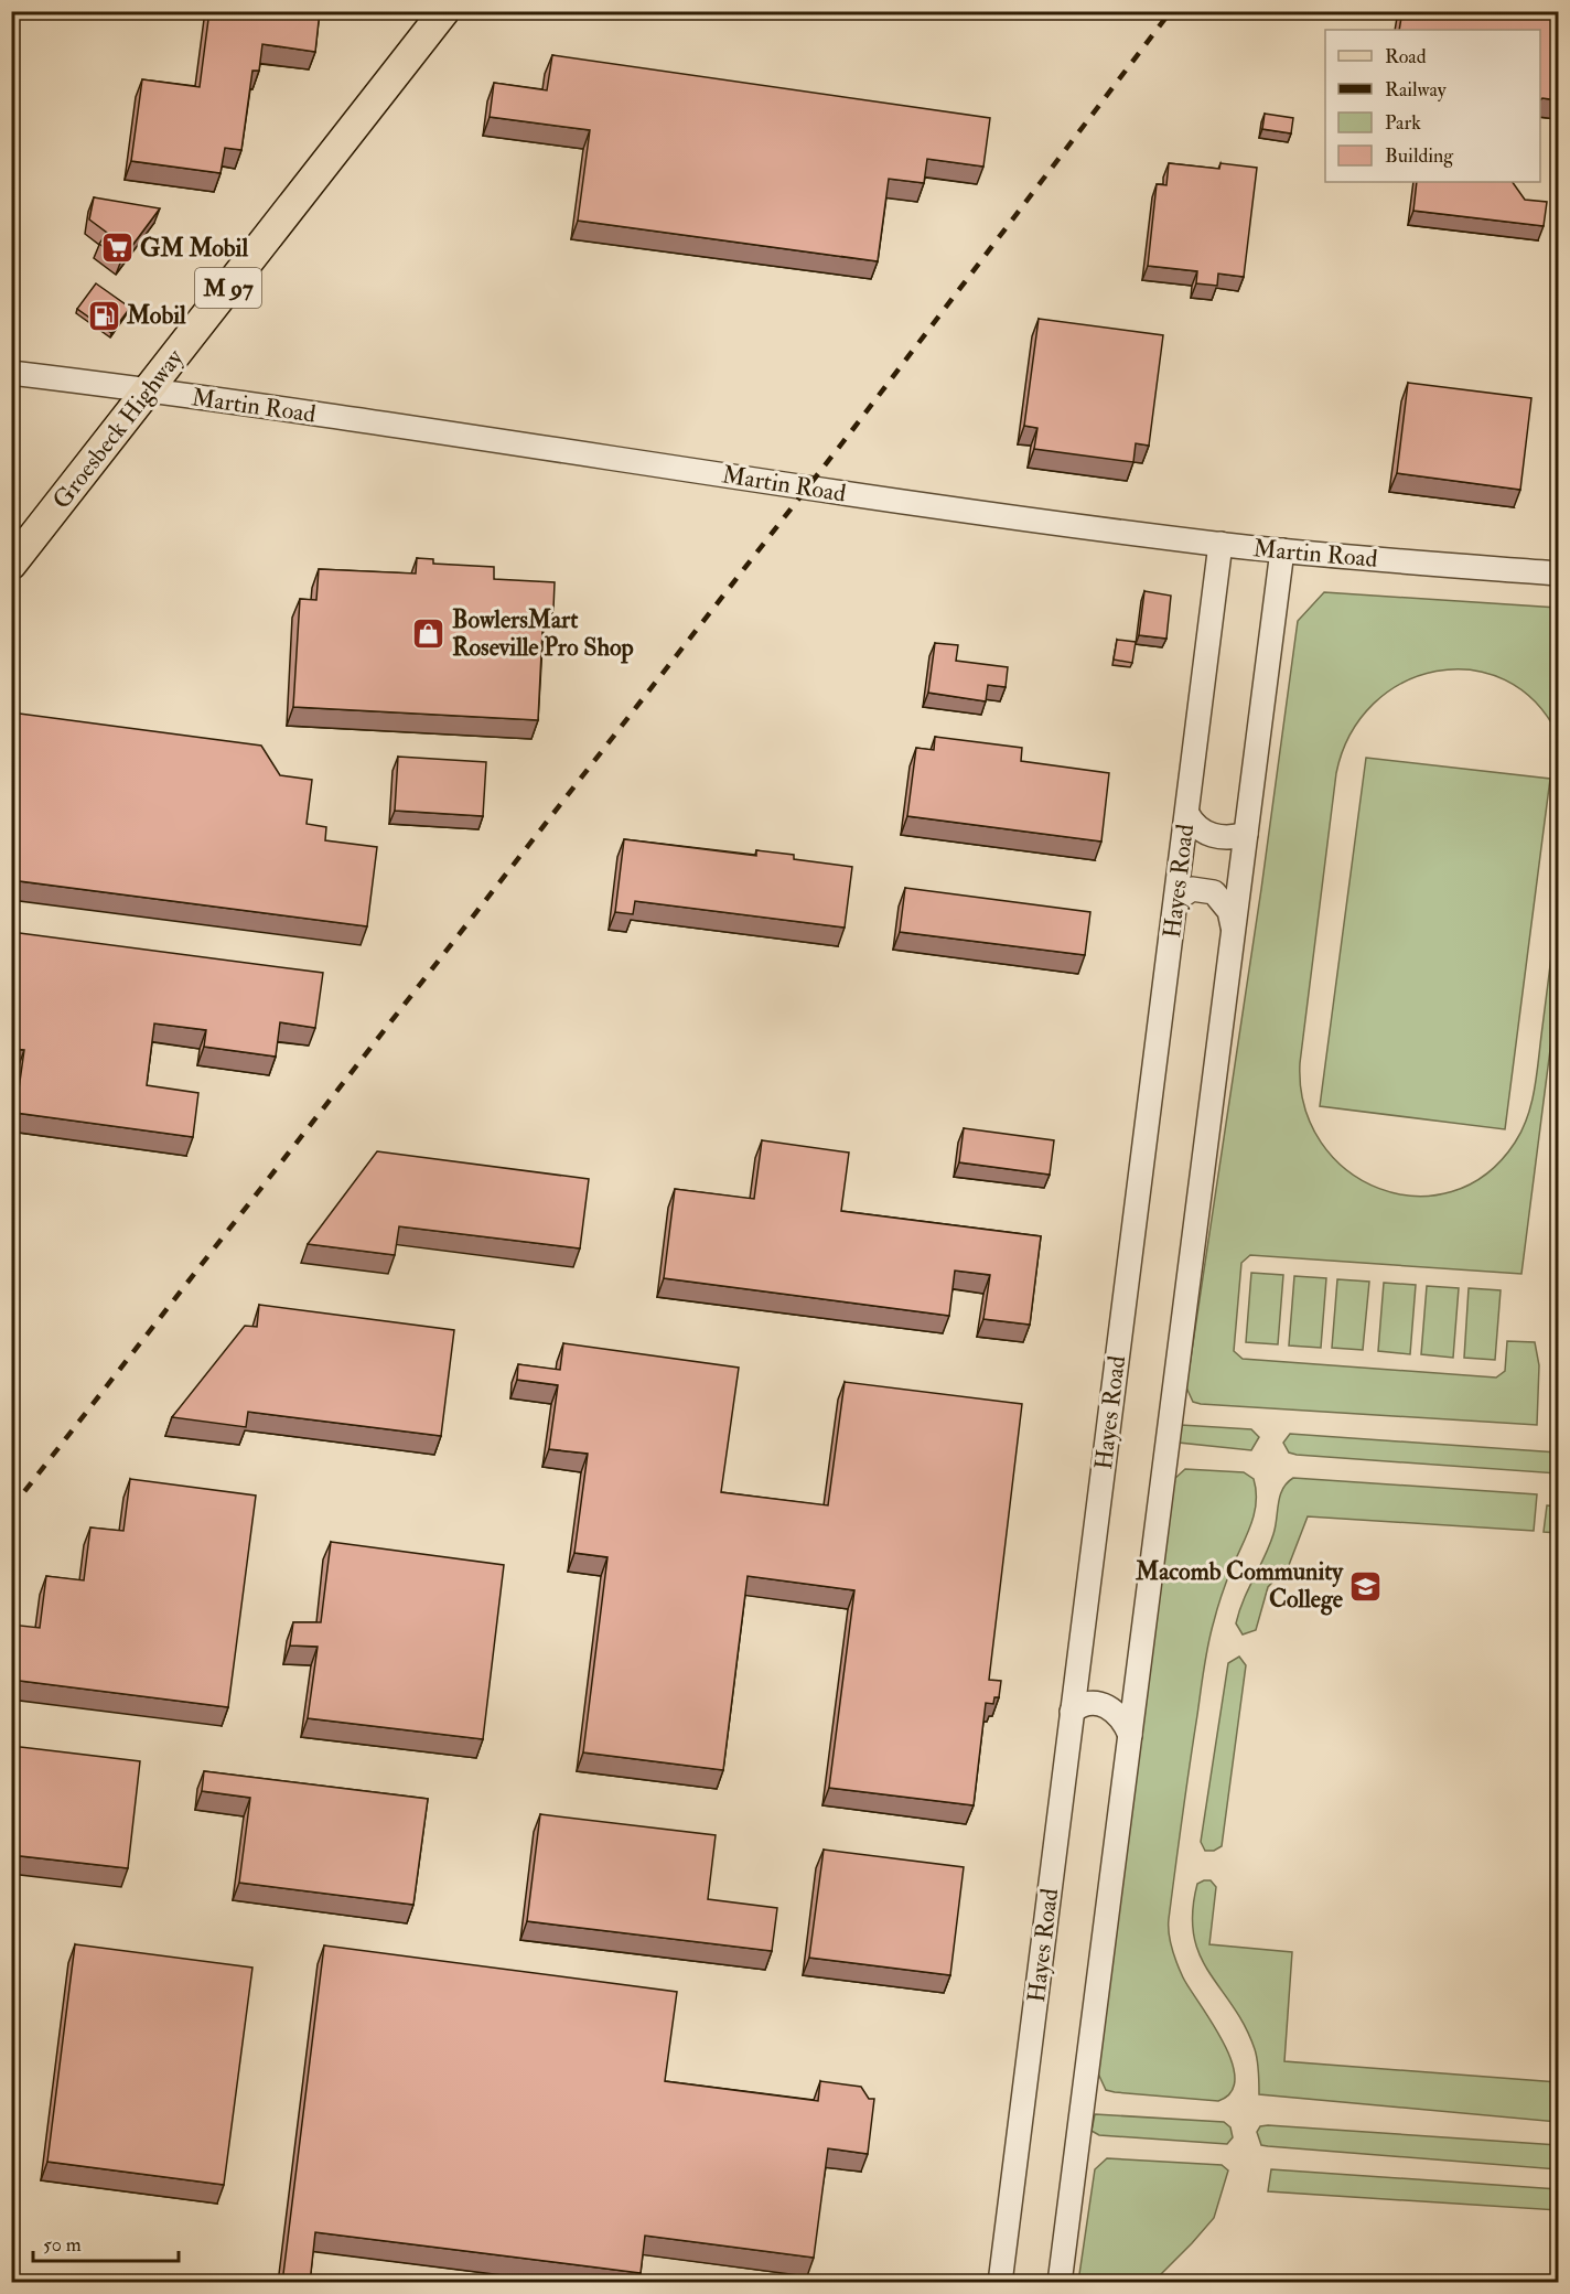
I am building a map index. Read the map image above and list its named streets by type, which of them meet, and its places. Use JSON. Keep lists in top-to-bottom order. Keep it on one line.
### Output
{"streets":{"main road":["M 97","Groesbeck Highway"],"street":["Martin Road","Hayes Road"]},"crossings":[["Martin Road","Groesbeck Highway"],["Martin Road","Hayes Road"]],"places":{"supermarket":["GM Mobil"],"fuel station":["Mobil"],"shop":["BowlersMart Roseville Pro Shop"],"school or university":["Macomb Community College"]},"legend":["Road","Railway","Park","Building"],"scale_bar":"50 m"}
